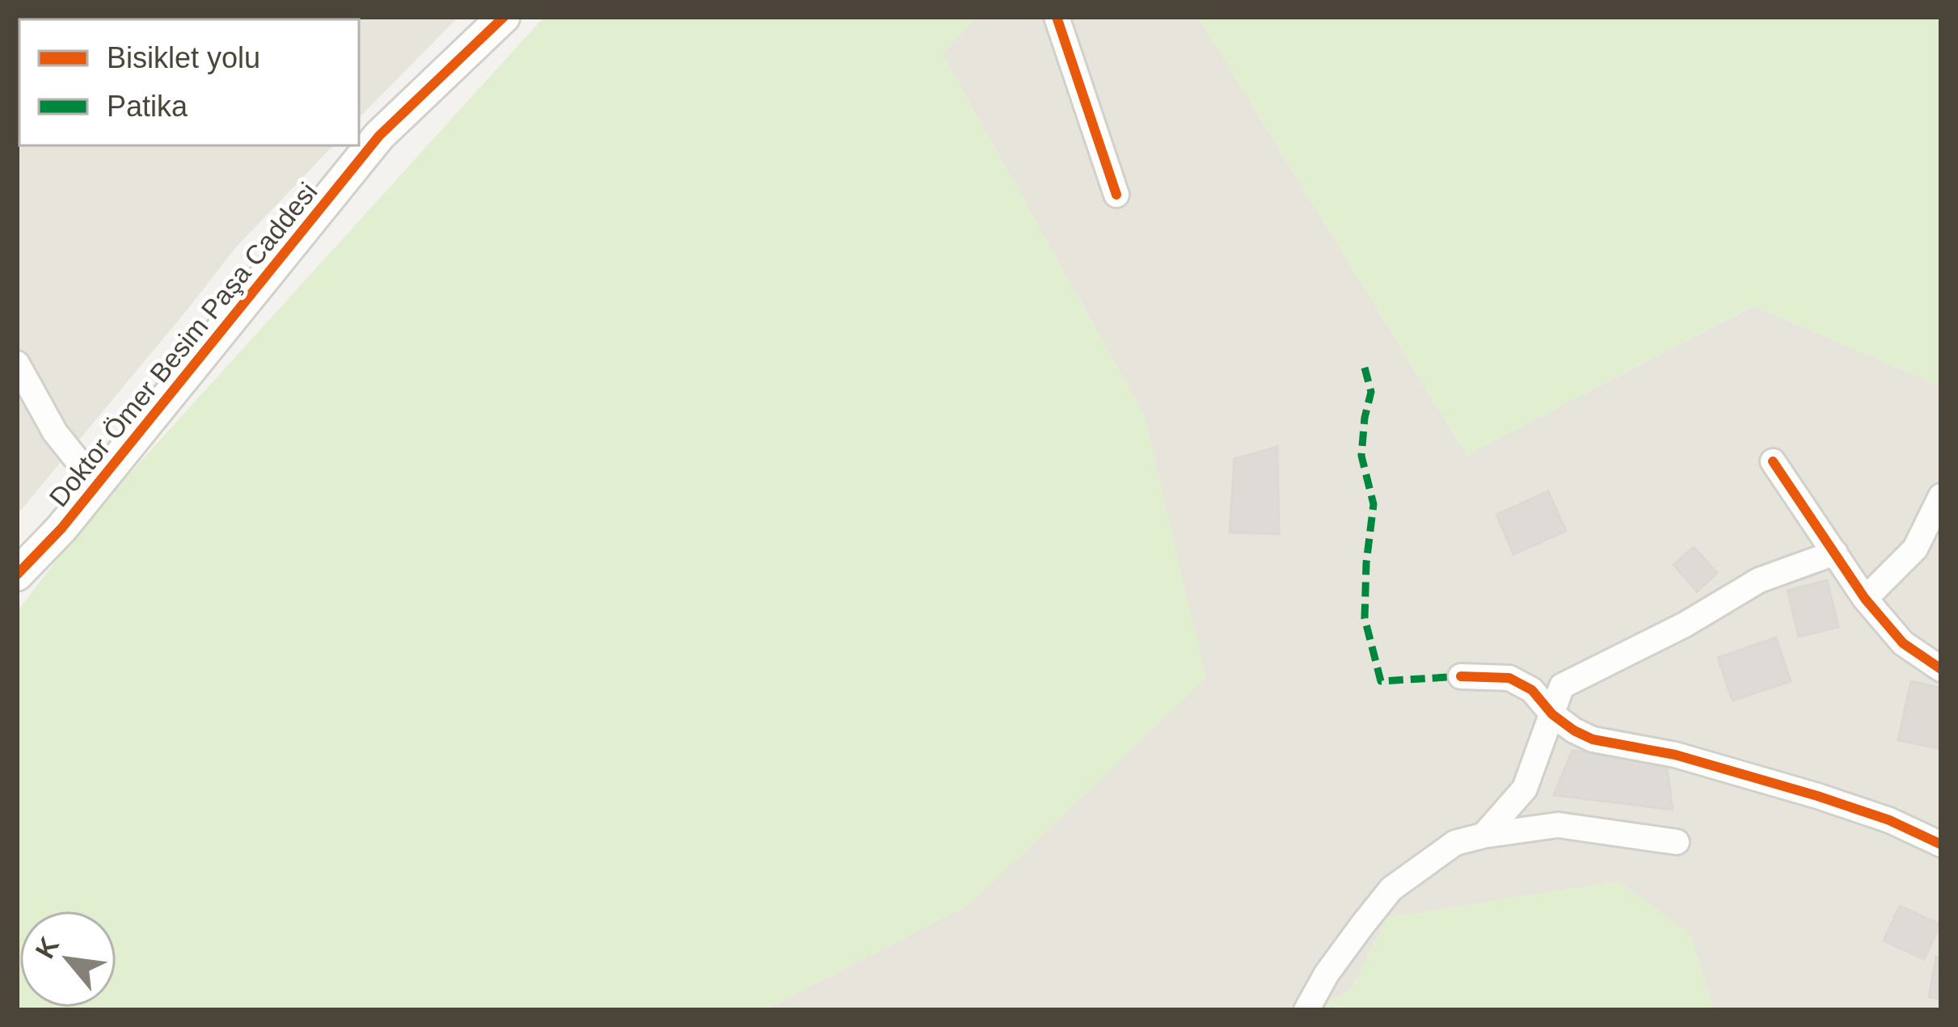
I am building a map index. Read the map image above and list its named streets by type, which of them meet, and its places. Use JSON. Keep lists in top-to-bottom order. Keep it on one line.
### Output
{"streets":{"street":["Doktor Ömer Besim Paşa Caddesi"]},"legend":["Bisiklet yolu","Patika"],"north":"top left"}
